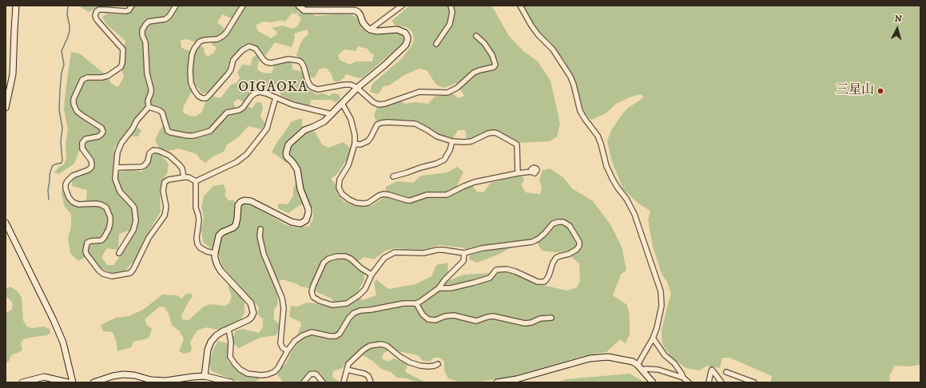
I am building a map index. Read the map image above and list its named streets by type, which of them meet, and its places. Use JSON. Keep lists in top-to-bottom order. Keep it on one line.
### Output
{"districts":["OIGAOKA"],"places":["三星山"],"north":"top"}
